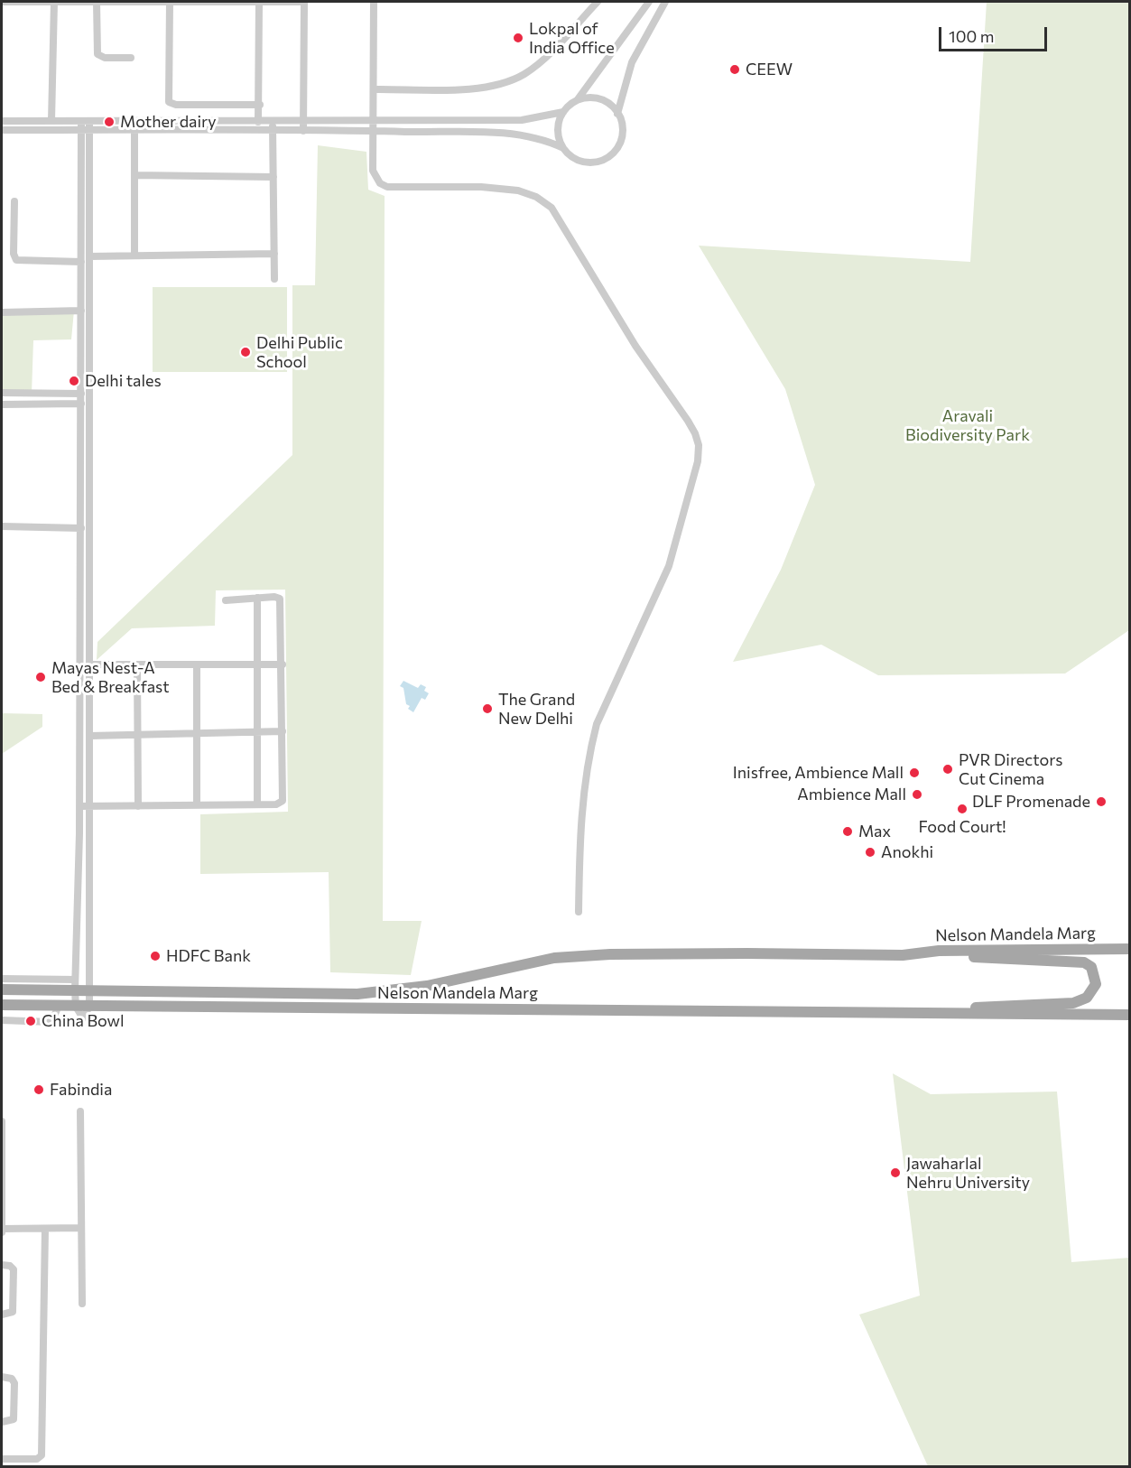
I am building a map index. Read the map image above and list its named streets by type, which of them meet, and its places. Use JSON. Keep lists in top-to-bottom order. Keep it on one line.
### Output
{"streets":{"main road":["Nelson Mandela Marg"]},"parks":["Aravali Biodiversity Park"],"places":["Lokpal of India Office","CEEW","Mother dairy","Delhi Public School","Delhi tales","Mayas Nest-A Bed & Breakfast","The Grand New Delhi","PVR Directors Cut Cinema","Inisfree, Ambience Mall","Ambience Mall","DLF Promenade","Food Court!","Max","Anokhi","HDFC Bank","China Bowl","Fabindia","Jawaharlal Nehru University"],"scale_bar":"100 m"}
